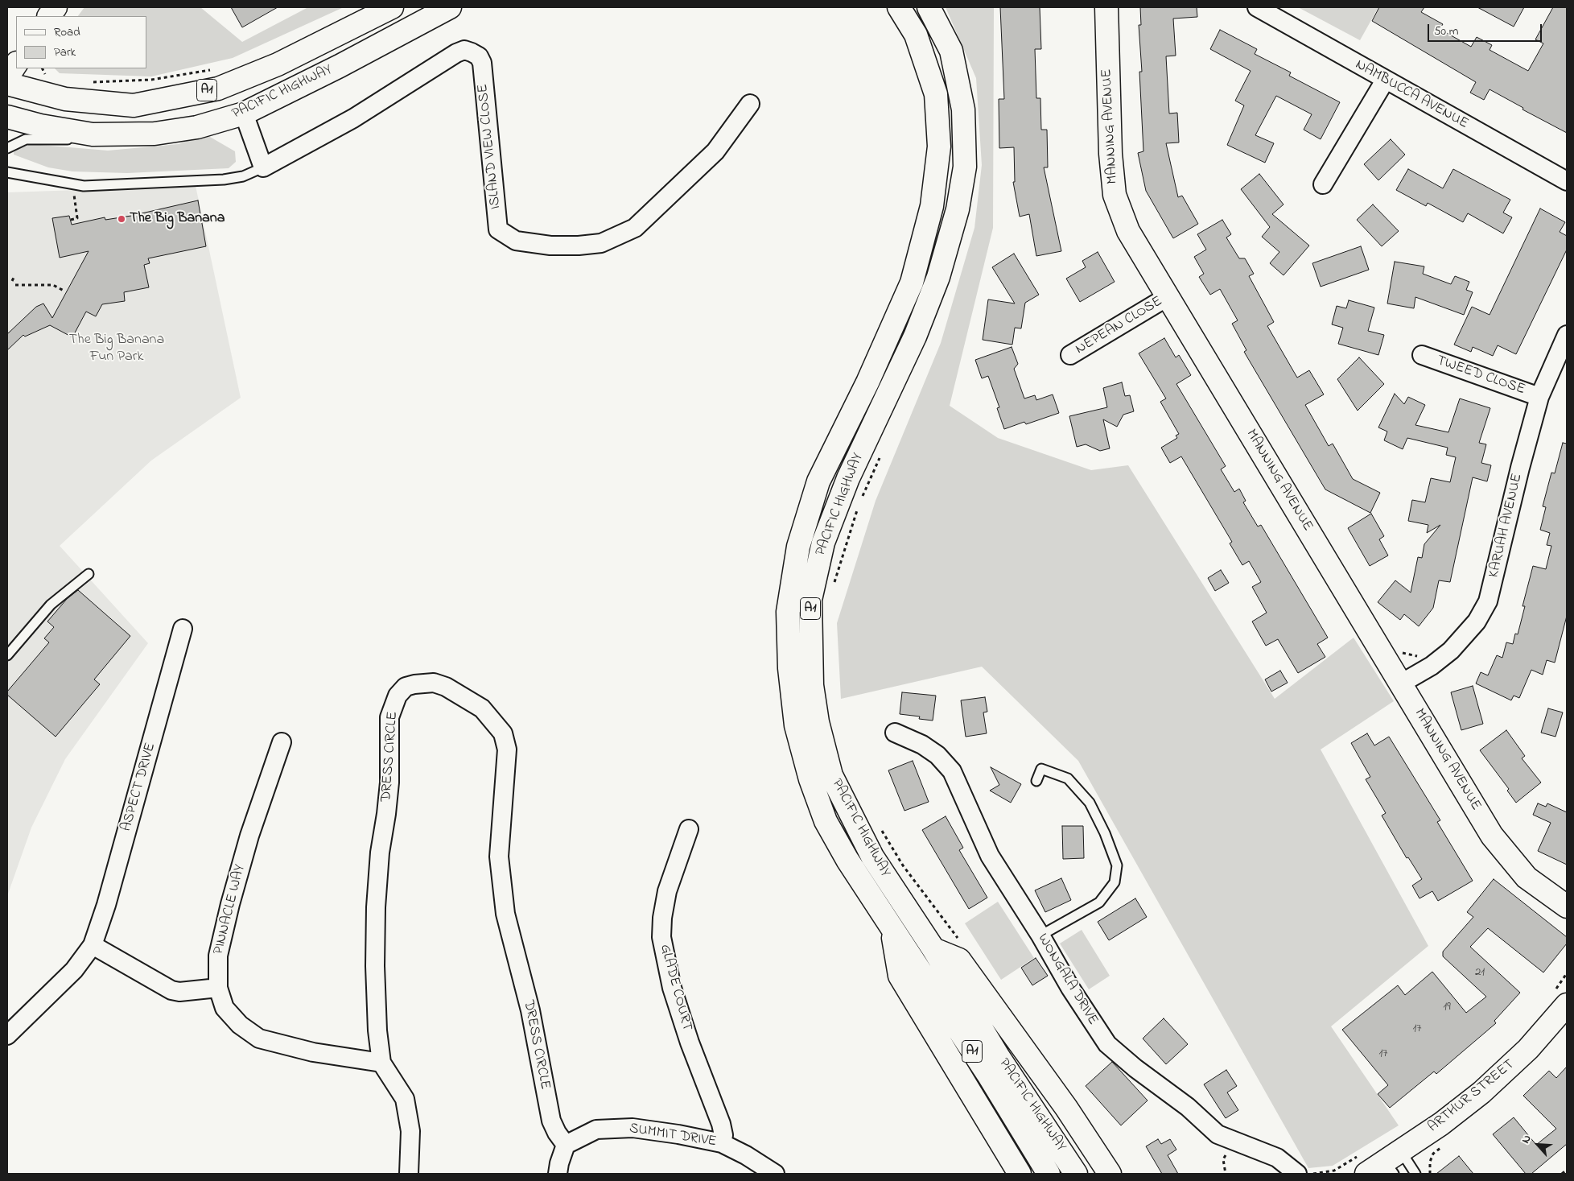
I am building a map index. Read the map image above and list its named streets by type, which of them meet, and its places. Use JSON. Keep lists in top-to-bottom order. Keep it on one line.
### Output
{"streets":{"main road":["A1","PACIFIC HIGHWAY","MANNING AVENUE","ARTHUR STREET"],"street":["NAMBUCCA AVENUE","ISLAND VIEW CLOSE","NEPEAN CLOSE","TWEED CLOSE","KARUAH AVENUE","DRESS CIRCLE","ASPECT DRIVE","PINNACLE WAY","WONGALA DRIVE","GLADE COURT","SUMMIT DRIVE"]},"crossings":[["MANNING AVENUE","NEPEAN CLOSE"],["MANNING AVENUE","KARUAH AVENUE"],["TWEED CLOSE","KARUAH AVENUE"],["DRESS CIRCLE","PINNACLE WAY"],["DRESS CIRCLE","SUMMIT DRIVE"],["GLADE COURT","SUMMIT DRIVE"]],"parks":["The Big Banana Fun Park"],"places":["The Big Banana"],"house_numbers":["21","19","17","17"],"legend":["Road","Park"],"scale_bar":"50 m","north":"top left"}
